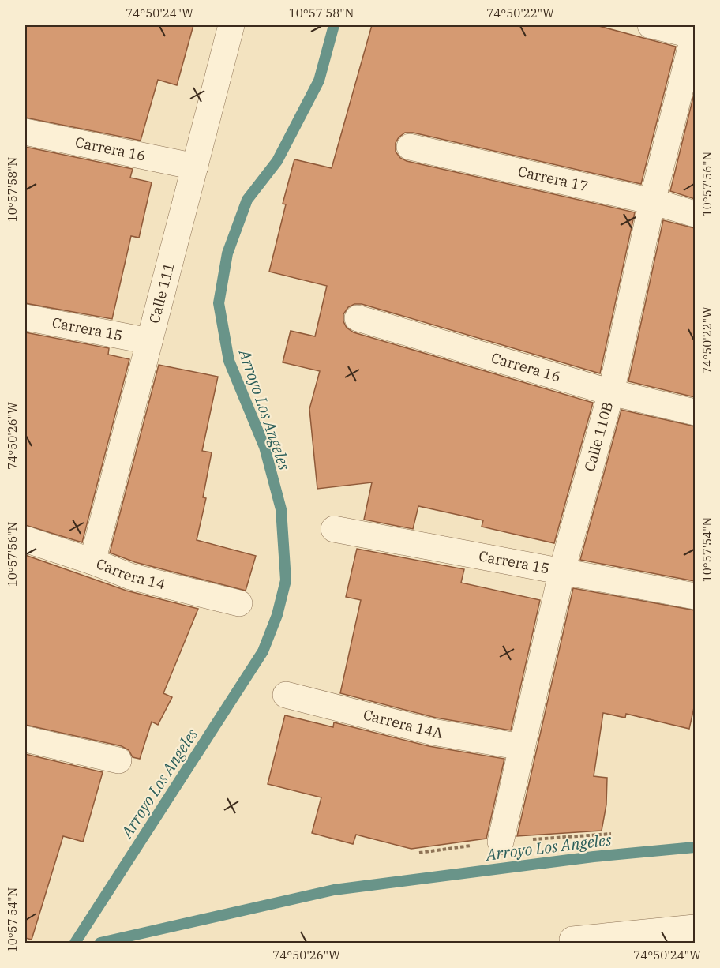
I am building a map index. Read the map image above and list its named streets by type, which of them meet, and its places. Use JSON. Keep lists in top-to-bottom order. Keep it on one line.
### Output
{"streets":{"street":["Carrera 16","Carrera 17","Calle 111","Carrera 15","Calle 110B","Carrera 14","Carrera 14A"]},"crossings":[["Carrera 16","Calle 111"],["Carrera 16","Calle 110B"],["Carrera 17","Calle 110B"],["Calle 111","Carrera 15"],["Calle 111","Carrera 14"],["Carrera 15","Calle 110B"],["Calle 110B","Carrera 14A"]],"water":["Arroyo Los Angeles"],"coordinates":["74°50'24\"W","10°57'58\"N","74°50'22\"W","10°57'56\"N","74°50'26\"W","10°57'54\"N"]}
